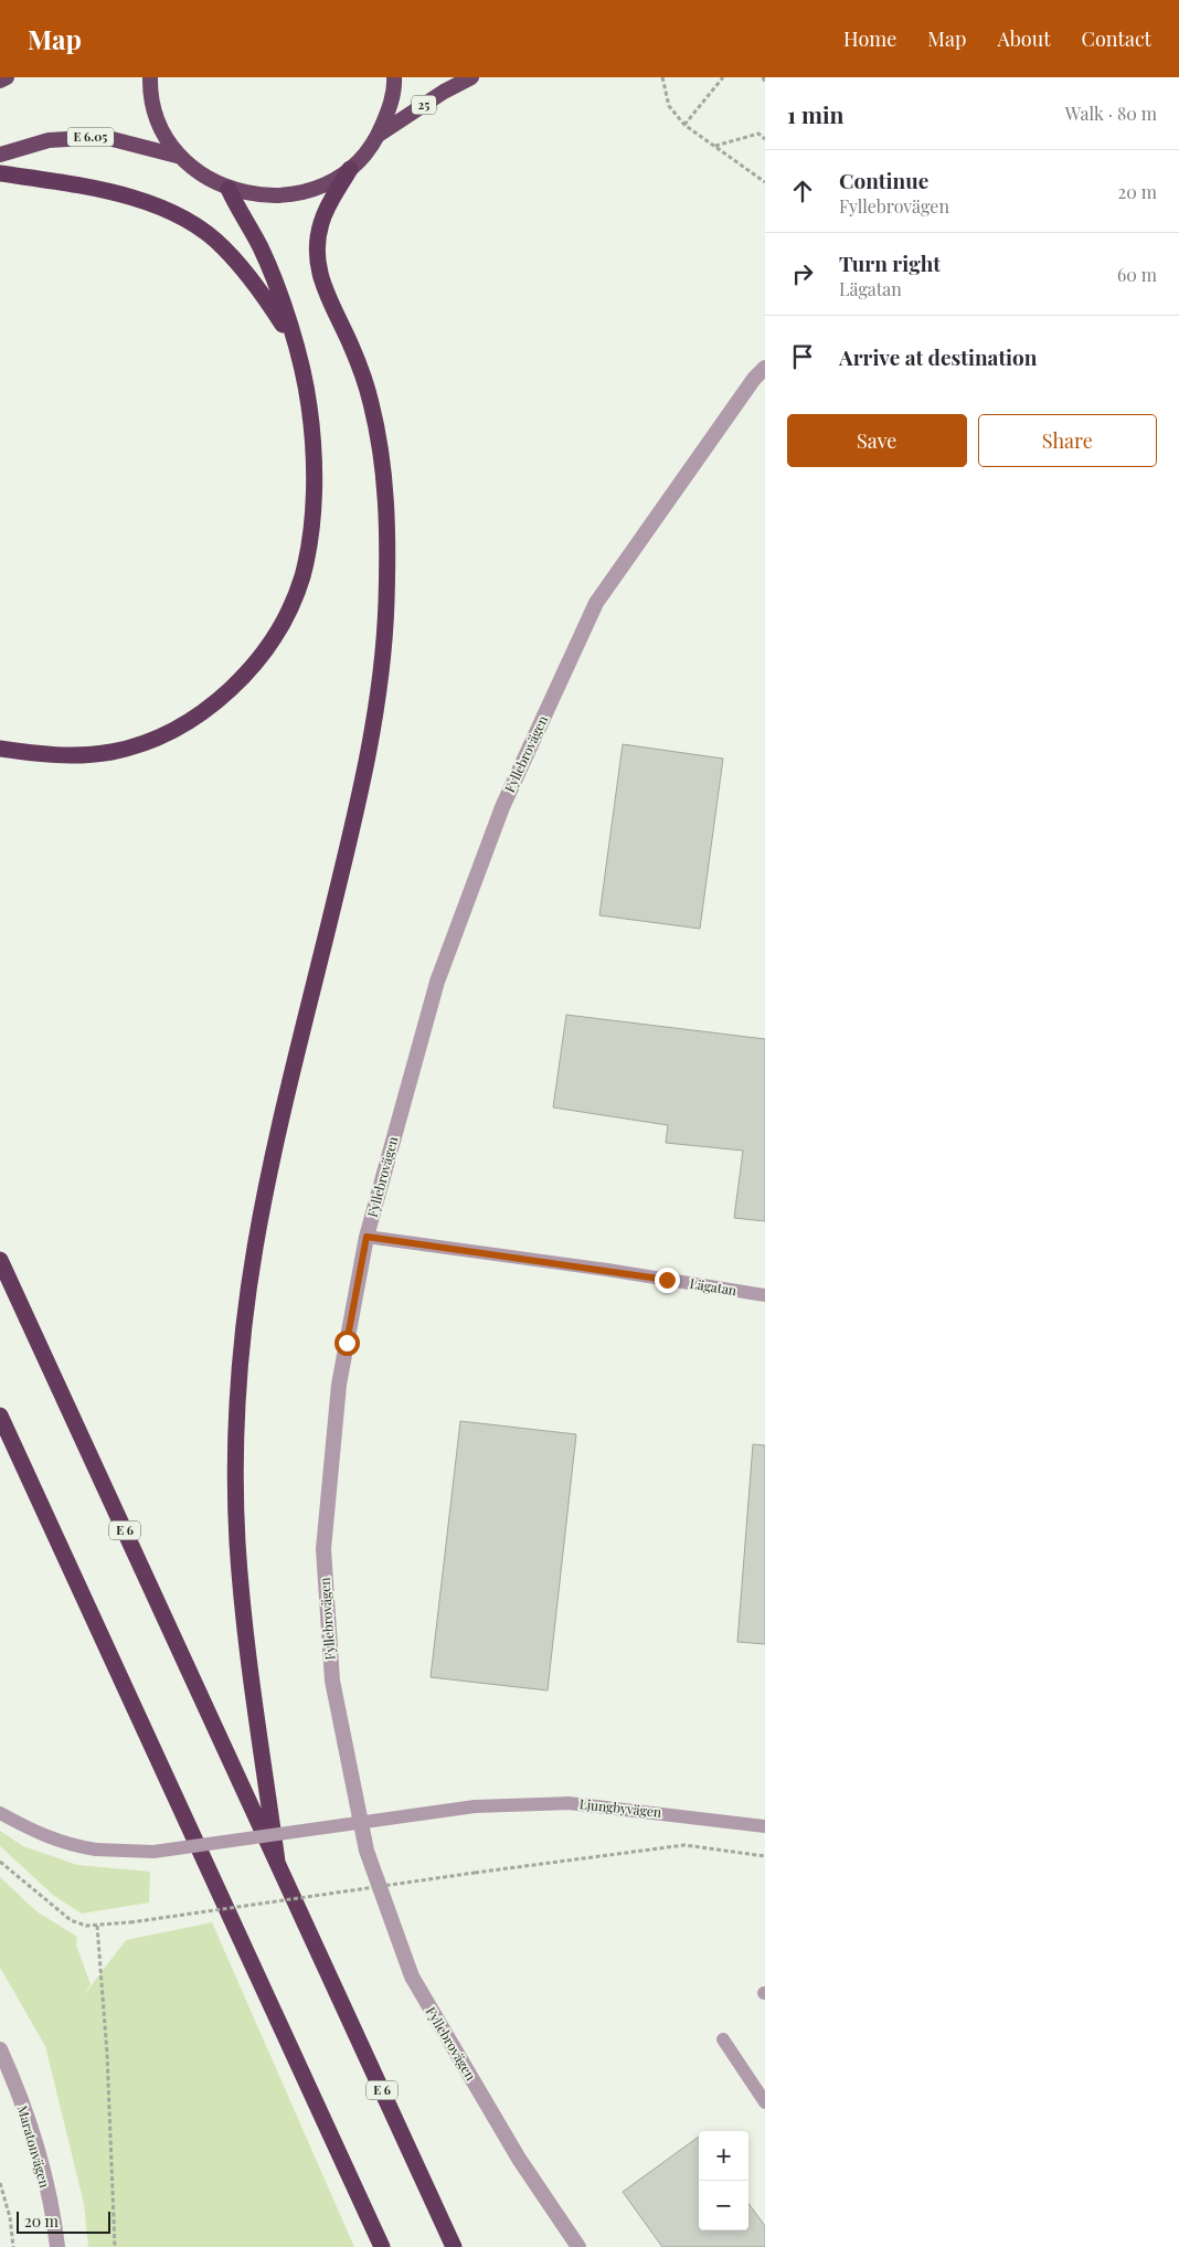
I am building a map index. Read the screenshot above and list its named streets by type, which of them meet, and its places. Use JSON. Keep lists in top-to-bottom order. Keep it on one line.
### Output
{"streets":{"highway":["25","E 6.05","E 6"],"street":["Fyllebrovägen","Maratonvägen"],"lane":["Lägatan","Ljungbyvägen"]},"crossings":[["Fyllebrovägen","Lägatan"]],"scale_bar":"20 m","page":{"header":"Map","nav":["Home","Map","About","Contact"],"heading":["1 min","Walk · 80 m"],"list":[["Continue","Fyllebrovägen","20 m"],["Turn right","Lägatan","60 m"],"Arrive at destination"],"buttons":["Save","Share"],"map_buttons":["+","−"],"scale":"20 m"}}
